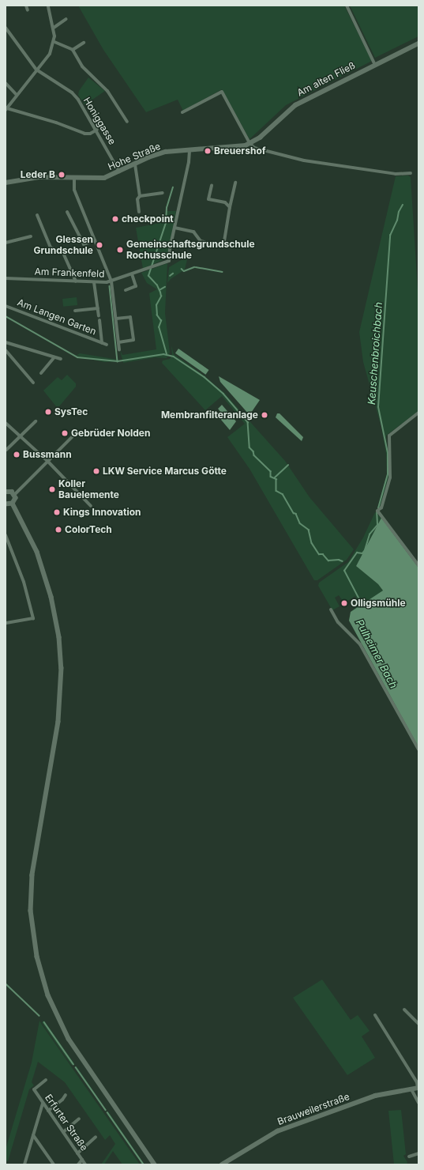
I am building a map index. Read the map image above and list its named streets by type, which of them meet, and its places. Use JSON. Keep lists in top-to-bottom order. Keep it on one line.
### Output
{"streets":{"main road":["Am alten Fließ","Hohe Straße","Brauweilerstraße"],"street":["Honiggasse","Am Frankenfeld","Am Langen Garten","Erfurter Straße"]},"crossings":[["Am alten Fließ","Hohe Straße"],["Honiggasse","Hohe Straße"],["Am Frankenfeld","Am Langen Garten"]],"water":["Keuschenbroichbach","Pulheimer Bach"],"places":["Breuershof","Leder B","checkpoint","Glessen Grundschule","Gemeinschaftsgrundschule Rochusschule","SysTec","Membranfilteranlage","Gebrüder Nolden","Bussmann","LKW Service Marcus Götte","Koller Bauelemente","Kings Innovation","ColorTech","Olligsmühle"]}
